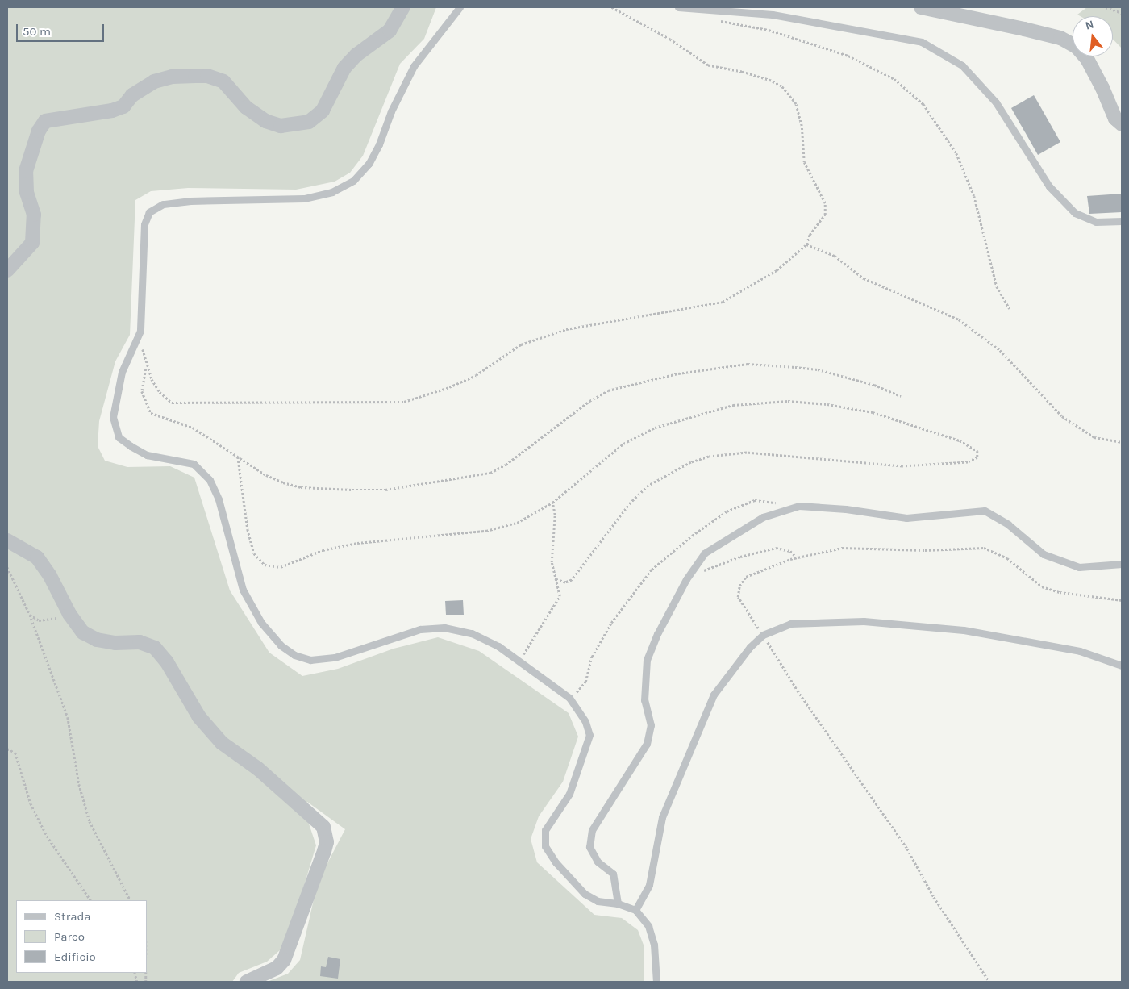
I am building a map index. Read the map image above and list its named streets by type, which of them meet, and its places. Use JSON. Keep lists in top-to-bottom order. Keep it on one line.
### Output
{"legend":["Strada","Parco","Edificio"],"scale_bar":"50 m","north":"top"}
